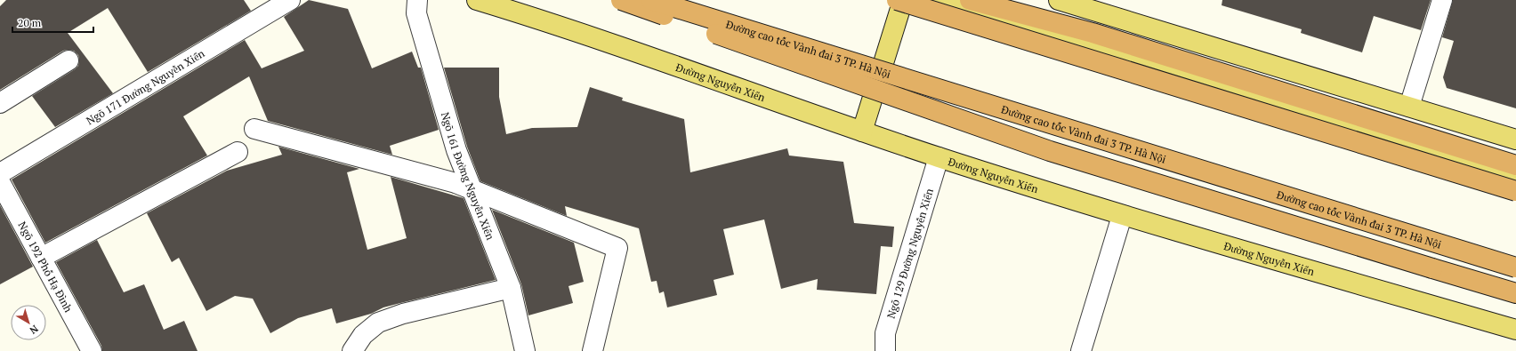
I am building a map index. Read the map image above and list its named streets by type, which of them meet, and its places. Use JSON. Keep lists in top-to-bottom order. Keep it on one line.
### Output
{"streets":{"highway":["Đường cao tốc Vành đai 3 TP. Hà Nội"],"main road":["Đường Nguyễn Xiển"],"street":["Ngõ 171 Đường Nguyễn Xiển","Ngõ 161 Đường Nguyễn Xiển","Ngõ 129 Đường Nguyễn Xiển","Ngõ 192 Phố Hạ Đình"]},"crossings":[["Đường Nguyễn Xiển","Ngõ 129 Đường Nguyễn Xiển"]],"scale_bar":"20 m","north":"bottom right"}
